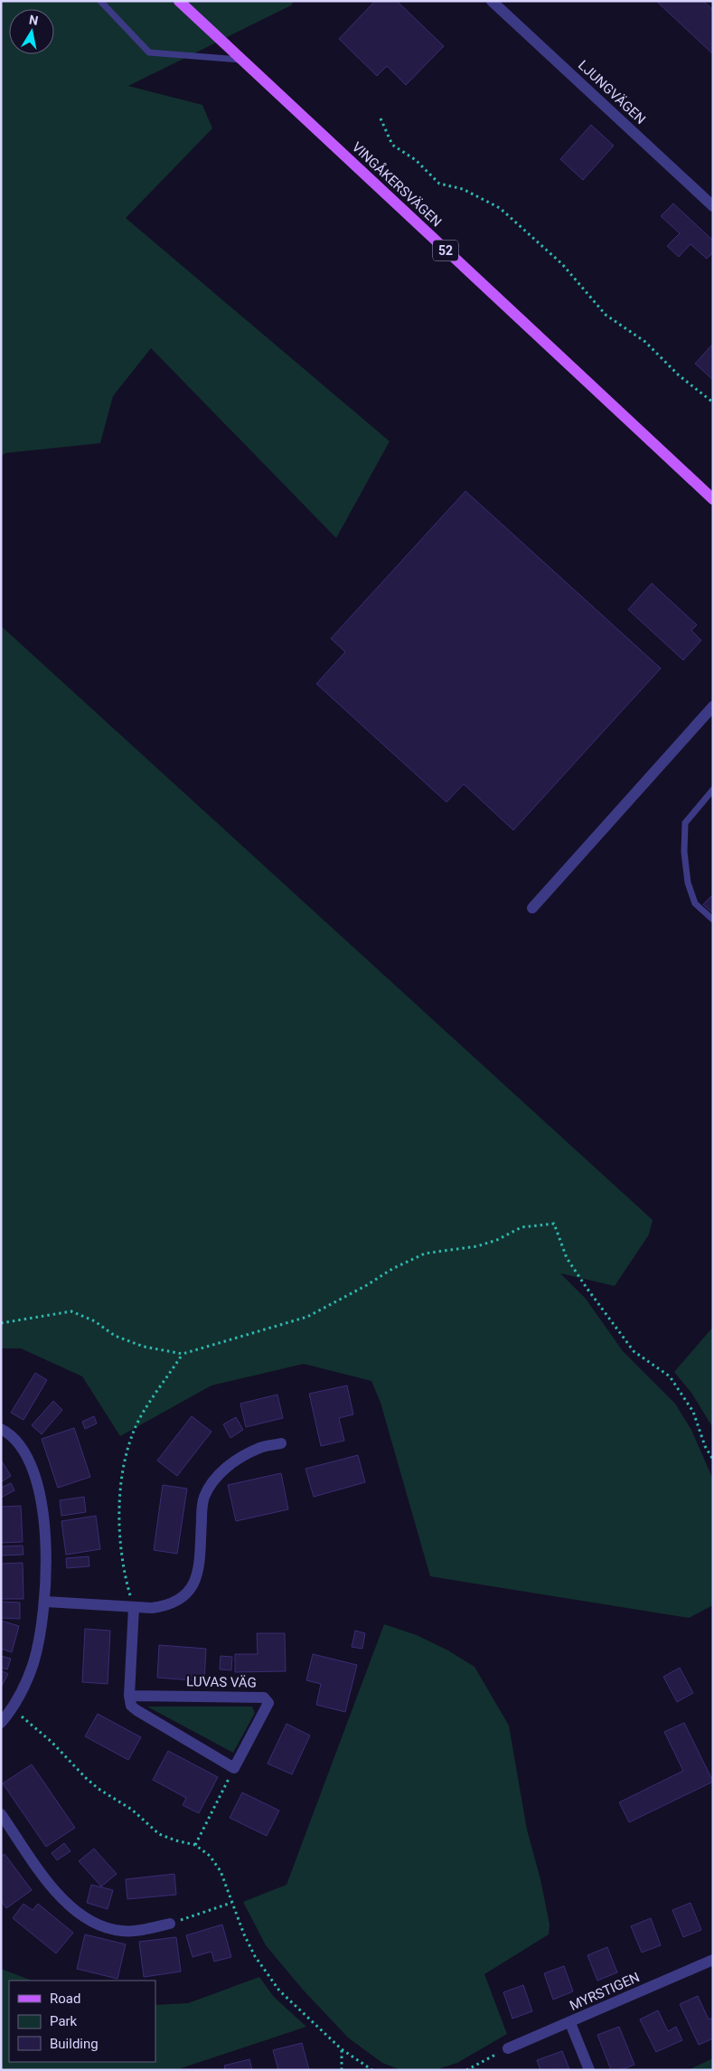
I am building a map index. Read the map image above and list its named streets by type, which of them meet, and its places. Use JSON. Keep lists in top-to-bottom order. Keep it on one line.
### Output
{"streets":{"main road":["VINGÅKERSVÄGEN","52"],"street":["LJUNGVÄGEN","LUVAS VÄG","MYRSTIGEN"]},"legend":["Road","Park","Building"],"north":"top"}
